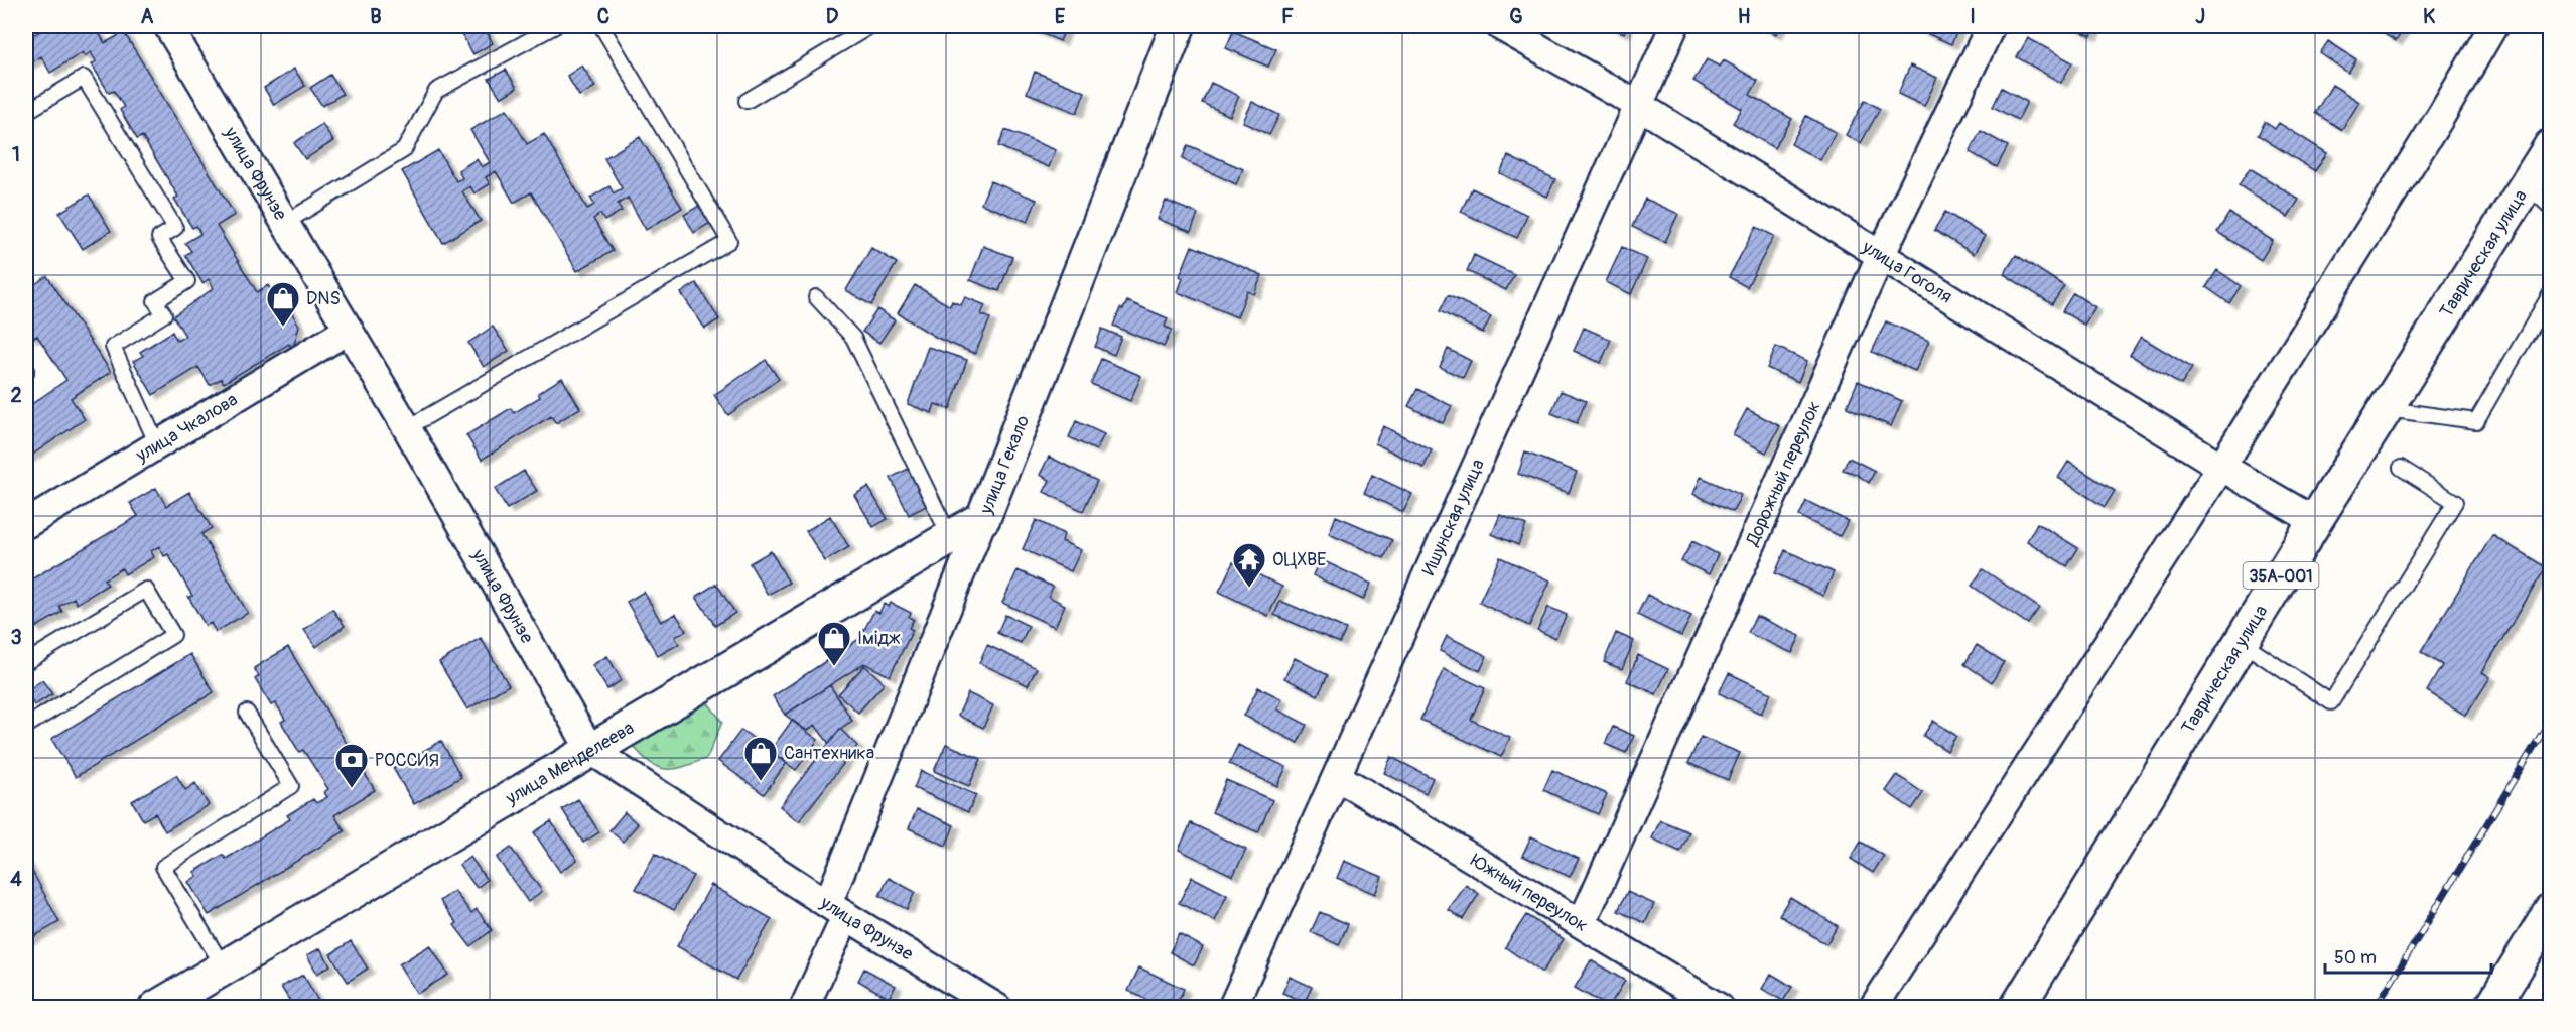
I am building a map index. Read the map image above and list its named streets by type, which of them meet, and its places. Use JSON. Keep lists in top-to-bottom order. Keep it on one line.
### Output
{"streets":{"main road":["Таврическая улица","улица Гекало","35А-001","улица Менделеева"],"street":["улица Фрунзе","улица Гоголя","улица Чкалова","Дорожный переулок","Ишунская улица","Южный переулок"]},"crossings":[["улица Фрунзе","улица Чкалова"],["улица Фрунзе","улица Гекало"],["улица Фрунзе","улица Менделеева"],["Таврическая улица","улица Гоголя"],["улица Гоголя","Дорожный переулок"],["улица Гоголя","Ишунская улица"],["улица Гекало","улица Менделеева"],["Дорожный переулок","Южный переулок"],["Ишунская улица","Южный переулок"]],"places":{"shop":["DNS","Імідж","Сантехника"],"temple":["ОЦХВЕ"],"bank":["РОССИЯ"]},"scale_bar":"50 m","grid":{"columns":["A","B","C","D","E","F","G","H","I","J","K"],"rows":["1","2","3","4"]}}
